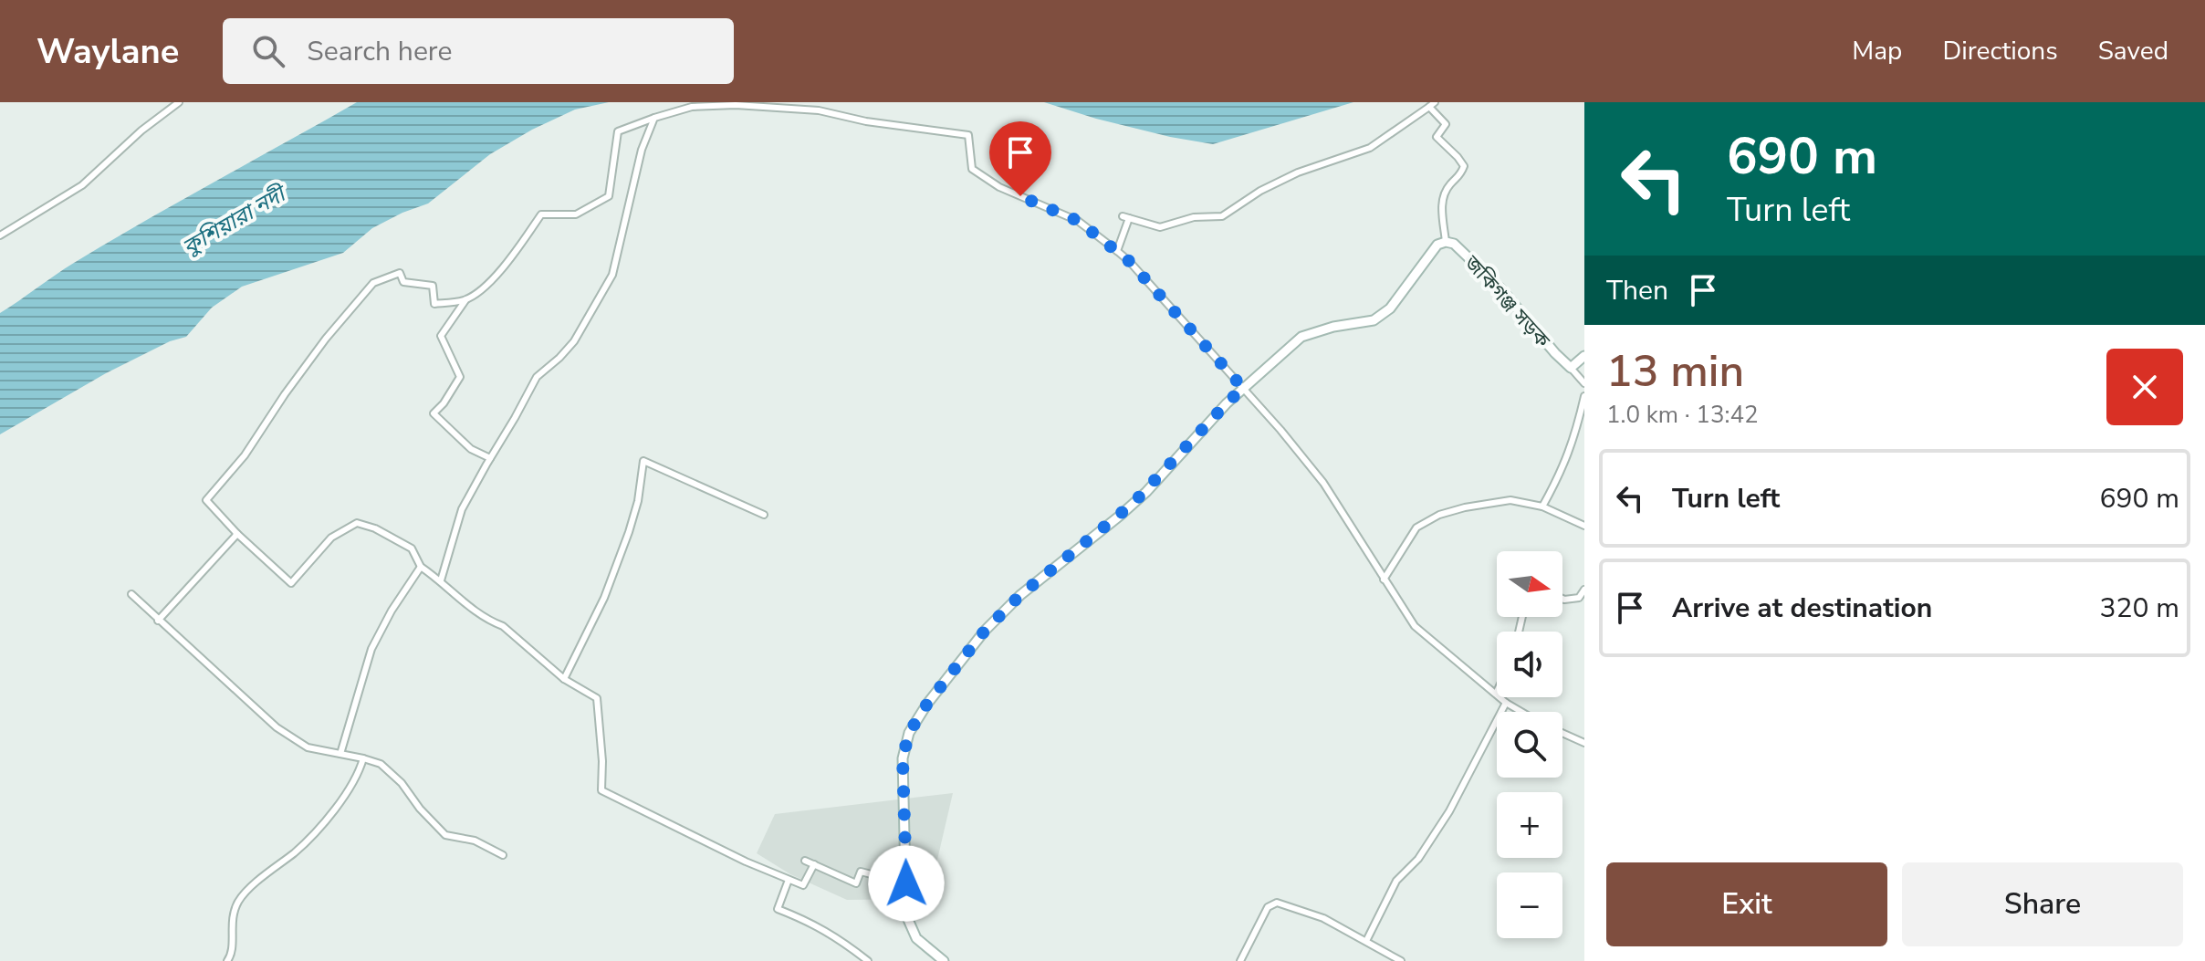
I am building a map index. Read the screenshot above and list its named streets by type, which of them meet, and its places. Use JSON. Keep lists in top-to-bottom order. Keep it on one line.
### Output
{"streets":{"main road":["জকিগঞ্জ সড়ক"]},"water":["কুশিয়ারা নদী"],"north":"right","page":{"header":"Waylane","search":"Search here","nav":["Map","Directions","Saved"],"turn":["690 m","Turn left"],"then":"Then","heading":["13 min","1.0 km · 13:42"],"list":[{"name":"Turn left","value":"690 m"},{"name":"Arrive at destination","value":"320 m"}],"map_buttons":["+","−"],"buttons":["Exit","Share"]}}
